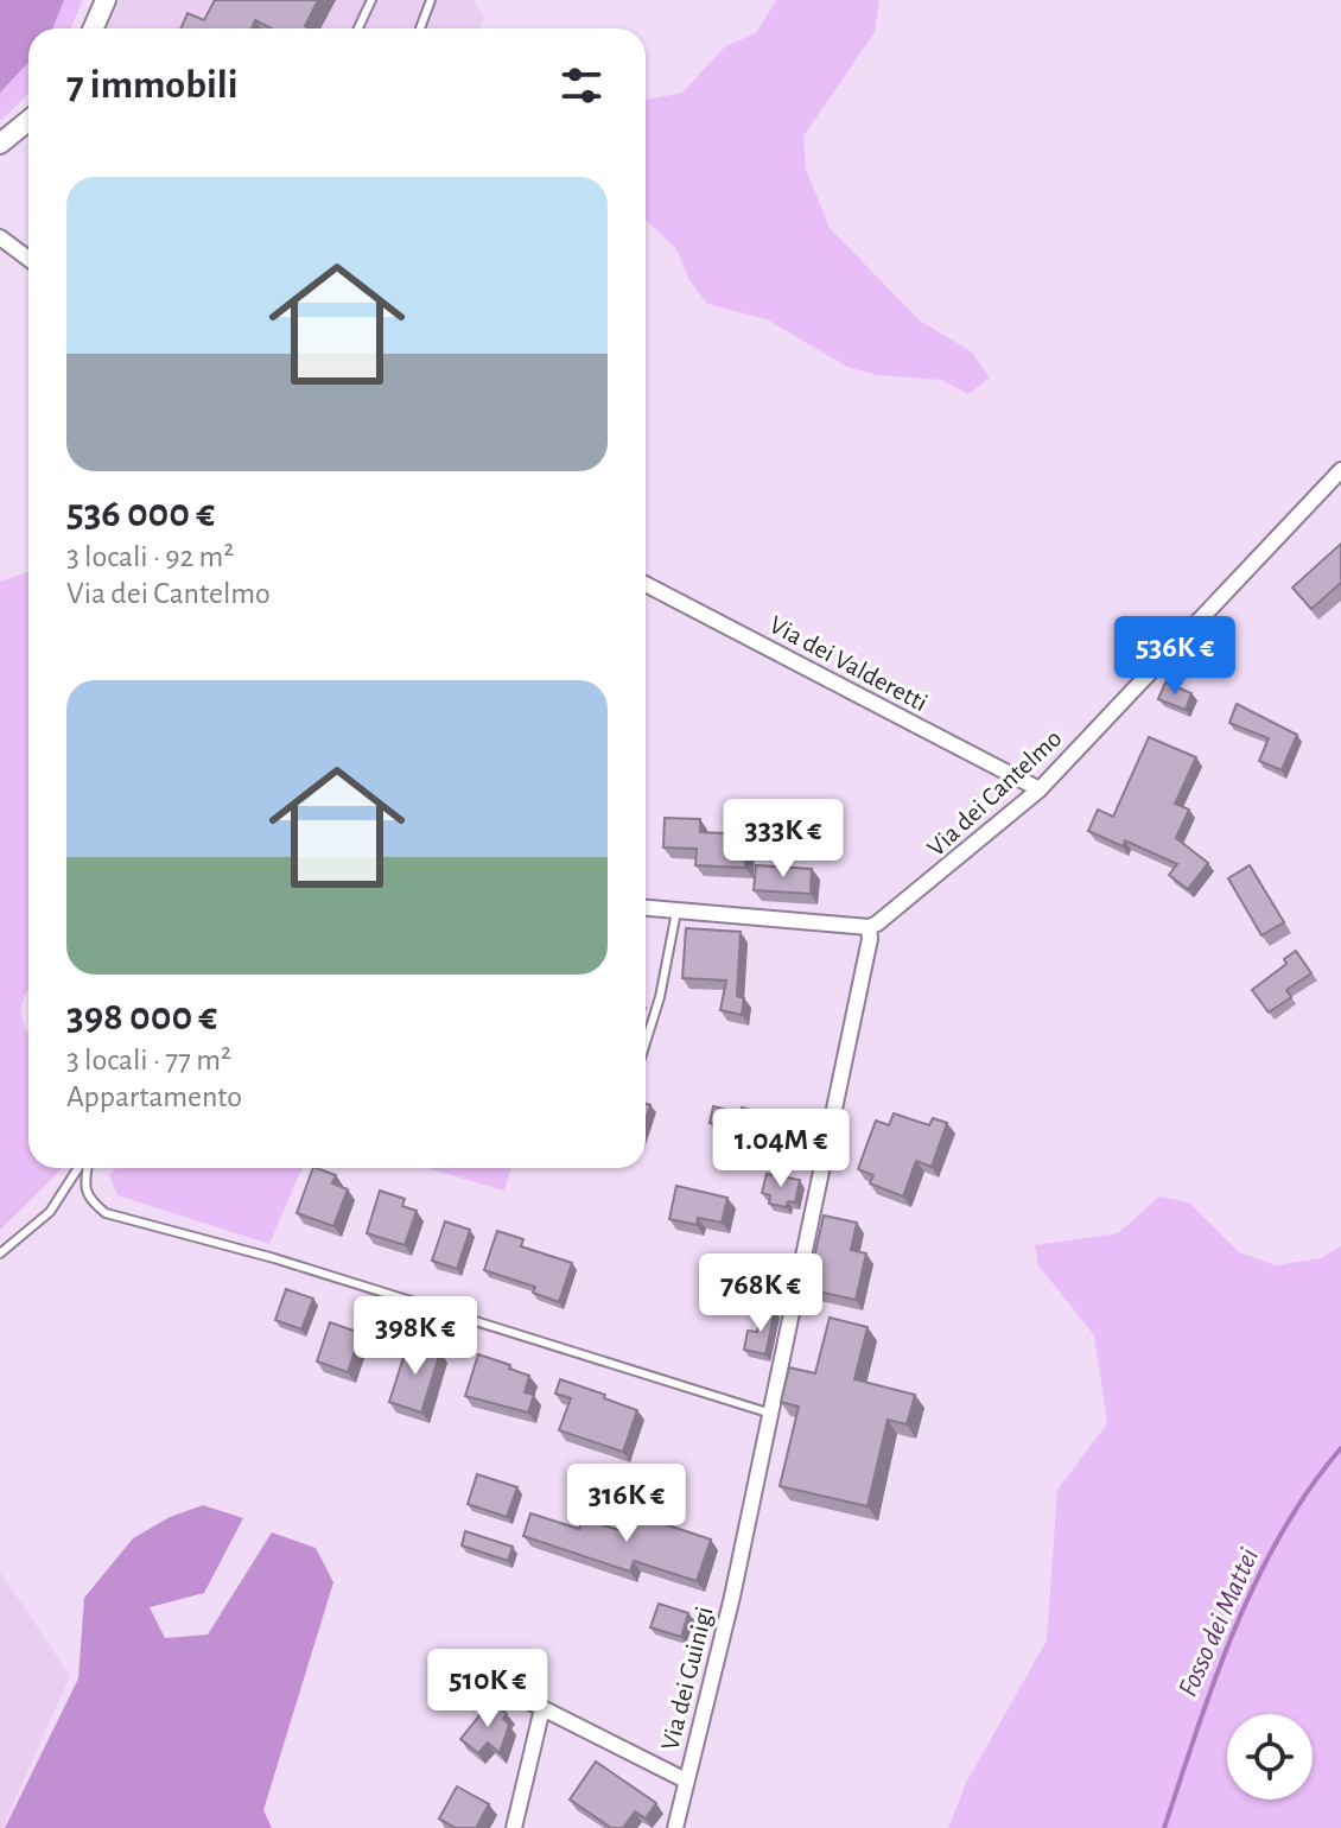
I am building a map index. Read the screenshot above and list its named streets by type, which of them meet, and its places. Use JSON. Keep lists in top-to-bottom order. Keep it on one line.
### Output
{"streets":{"street":["Via dei Valderetti","Via dei Cantelmo","Via dei Guinigi"]},"crossings":[["Via dei Valderetti","Via dei Cantelmo"],["Via dei Cantelmo","Via dei Guinigi"]],"water":["Fosso dei Mattei"],"page":{"heading":"7 immobili","list":[{"name":"536 000 €","note":"3 locali · 92 m² · Via dei Cantelmo"},{"name":"398 000 €","note":"3 locali · 77 m² · Appartamento"}],"price":["536K €","333K €","1.04M €","768K €","398K €","316K €","510K €"]}}
